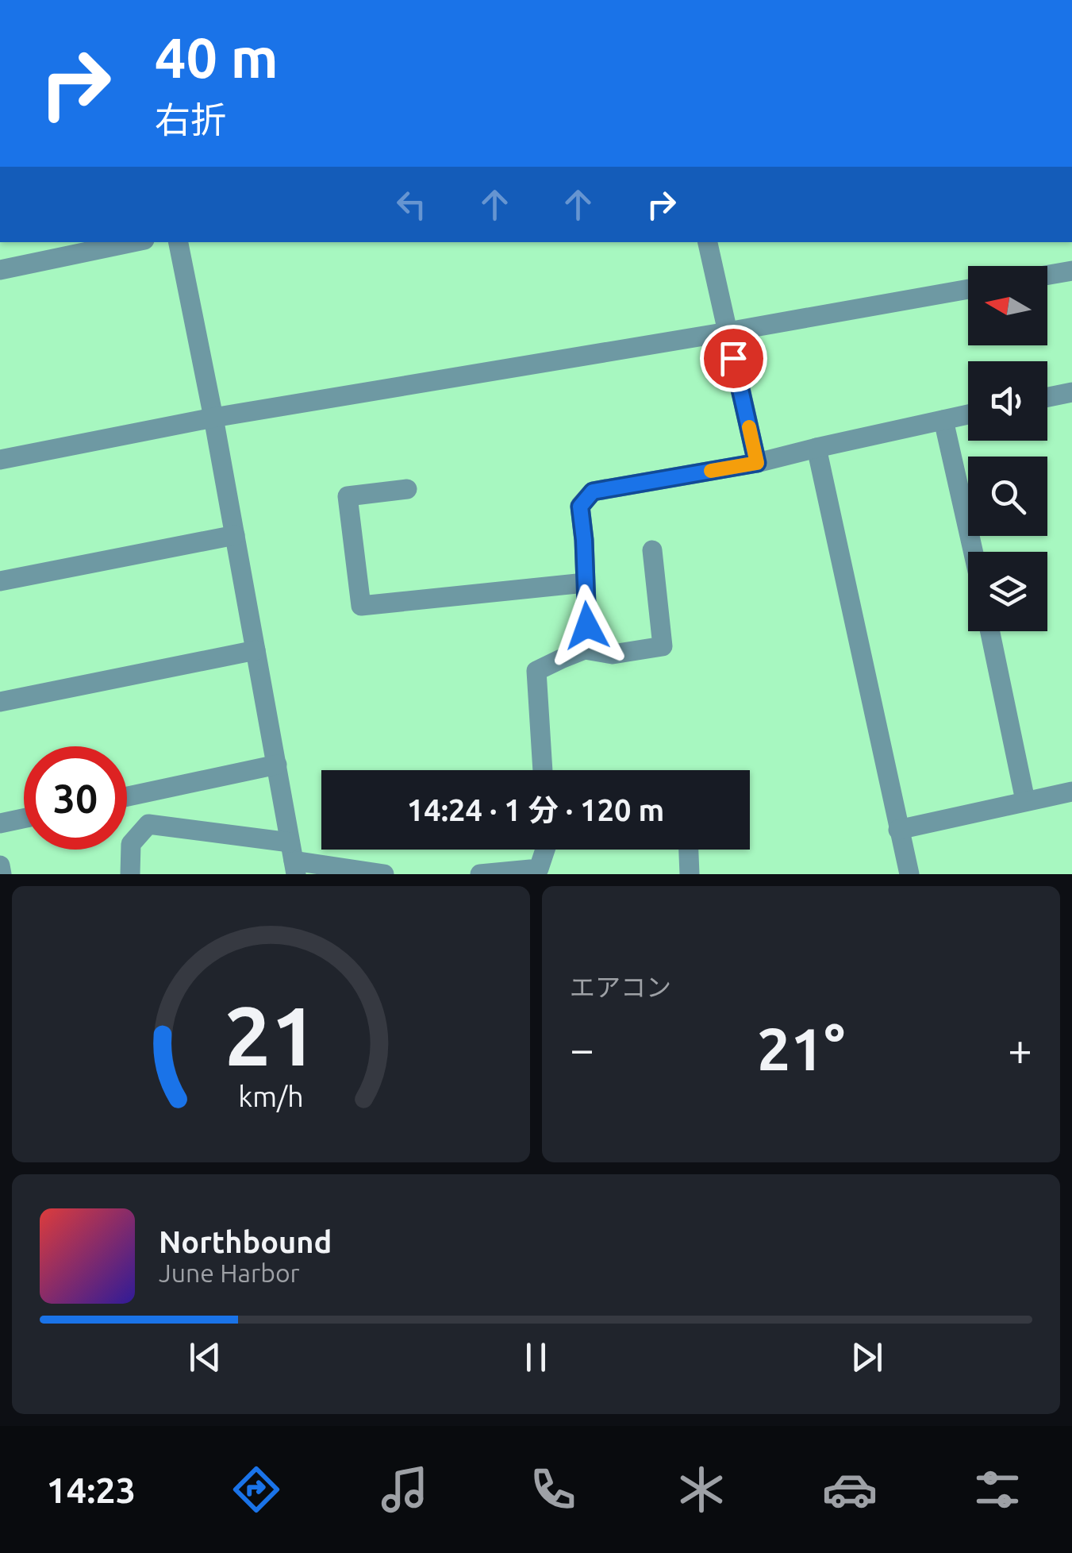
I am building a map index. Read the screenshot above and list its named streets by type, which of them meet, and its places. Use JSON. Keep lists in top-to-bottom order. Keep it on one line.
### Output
{"north":"left","page":{"turn":["40 m","右折"],"limit":"30","trip":"14:24 · 1 分 · 120 m","tile":"エアコン","heat":["−","21°","+"],"song":["Northbound","June Harbor"],"tabs":"14:23","gauge":["21","km/h"]}}
